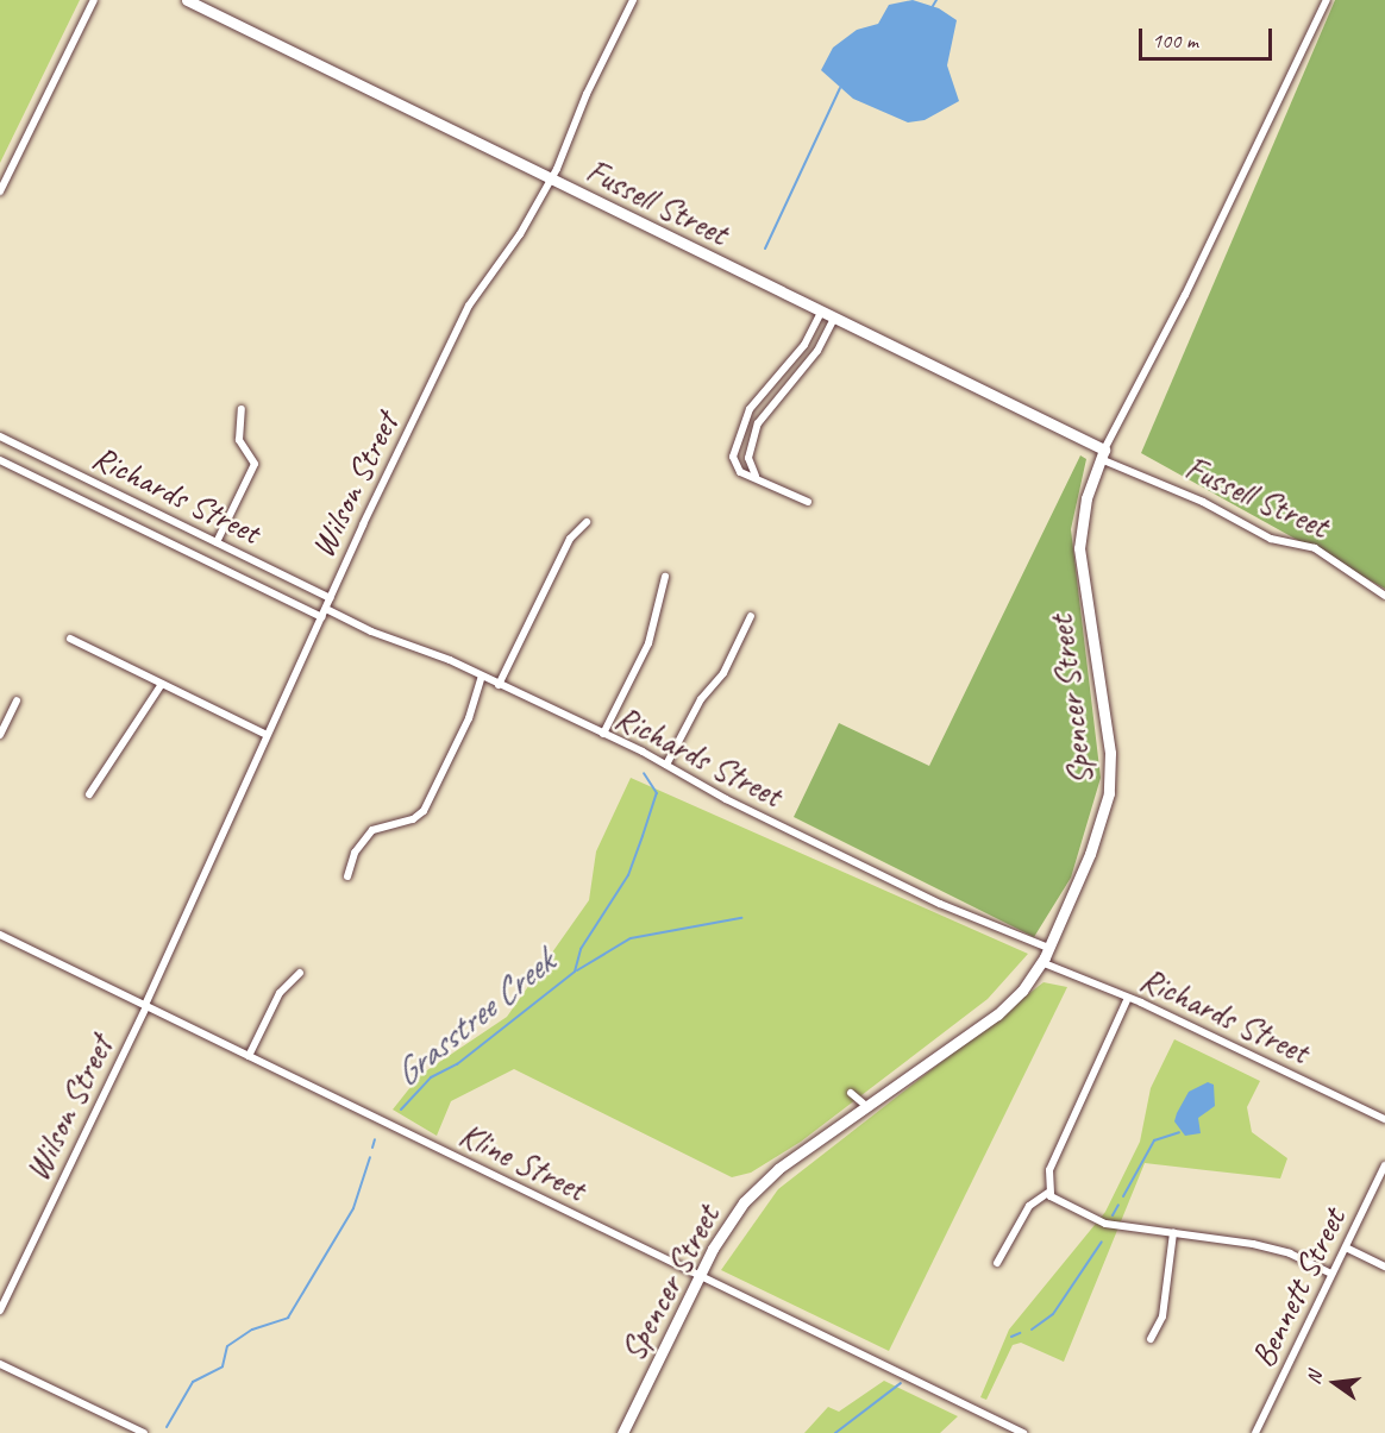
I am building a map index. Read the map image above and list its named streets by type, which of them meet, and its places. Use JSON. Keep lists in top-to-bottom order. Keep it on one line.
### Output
{"streets":{"street":["Fussell Street","Wilson Street","Richards Street","Spencer Street","Kline Street","Bennett Street"]},"crossings":[["Fussell Street","Wilson Street"],["Fussell Street","Spencer Street"],["Wilson Street","Richards Street"],["Wilson Street","Kline Street"],["Richards Street","Spencer Street"],["Spencer Street","Kline Street"]],"water":["Grasstree Creek"],"scale_bar":"100 m","north":"left"}
